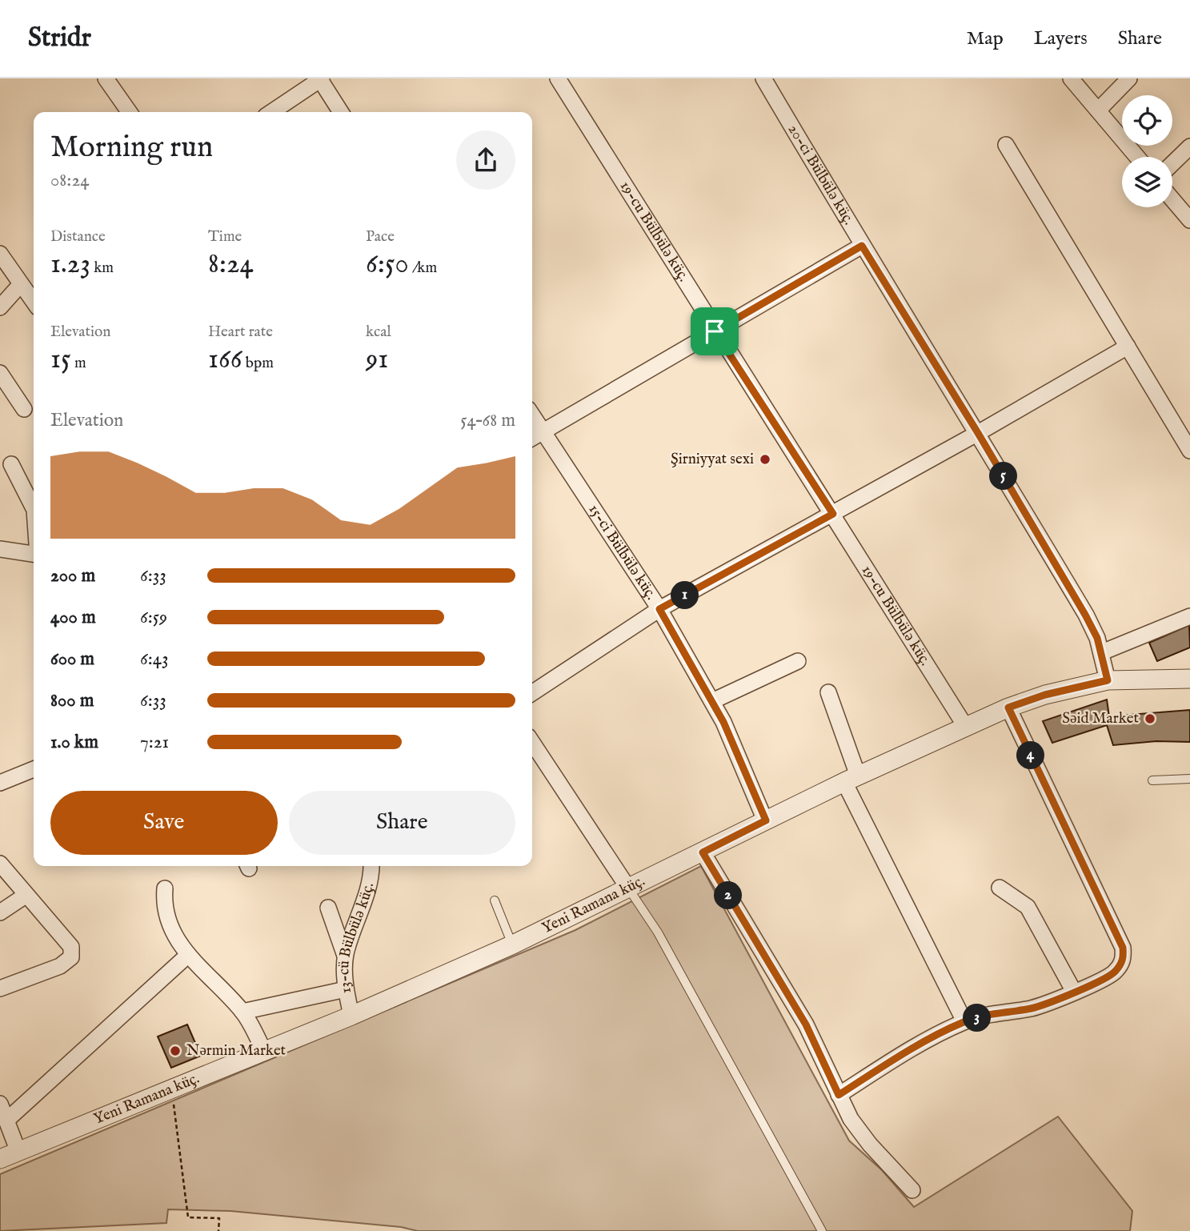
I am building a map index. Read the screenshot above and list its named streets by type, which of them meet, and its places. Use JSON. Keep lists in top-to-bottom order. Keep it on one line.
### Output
{"streets":{"street":["20-ci Bülbülə küç.","19-cu Bülbülə küç.","15-ci Bülbülə küç.","Yeni Ramana küç.","13-cü Bülbülə küç."]},"crossings":[["20-ci Bülbülə küç.","Yeni Ramana küç."],["19-cu Bülbülə küç.","Yeni Ramana küç."],["15-ci Bülbülə küç.","Yeni Ramana küç."],["Yeni Ramana küç.","13-cü Bülbülə küç."]],"places":["Şirniyyat sexi","Səid Market","Nərmin Market"],"page":{"header":"Stridr","nav":["Map","Layers","Share"],"heading":["Morning run","08:24"],"stats":[["Distance","1.23 km"],["Time","8:24"],["Pace","6:50 /km"],["Elevation","15 m"],["Heart rate","166 bpm"],["kcal","91"]],"chart":["Elevation","54–68 m"],"pins":["5","1","4","2","3"],"list":[{"name":"200 m","note":"6:33"},{"name":"400 m","note":"6:59"},{"name":"600 m","note":"6:43"},{"name":"800 m","note":"6:33"},{"name":"1.0 km","note":"7:21"}],"buttons":["Save","Share"]}}
